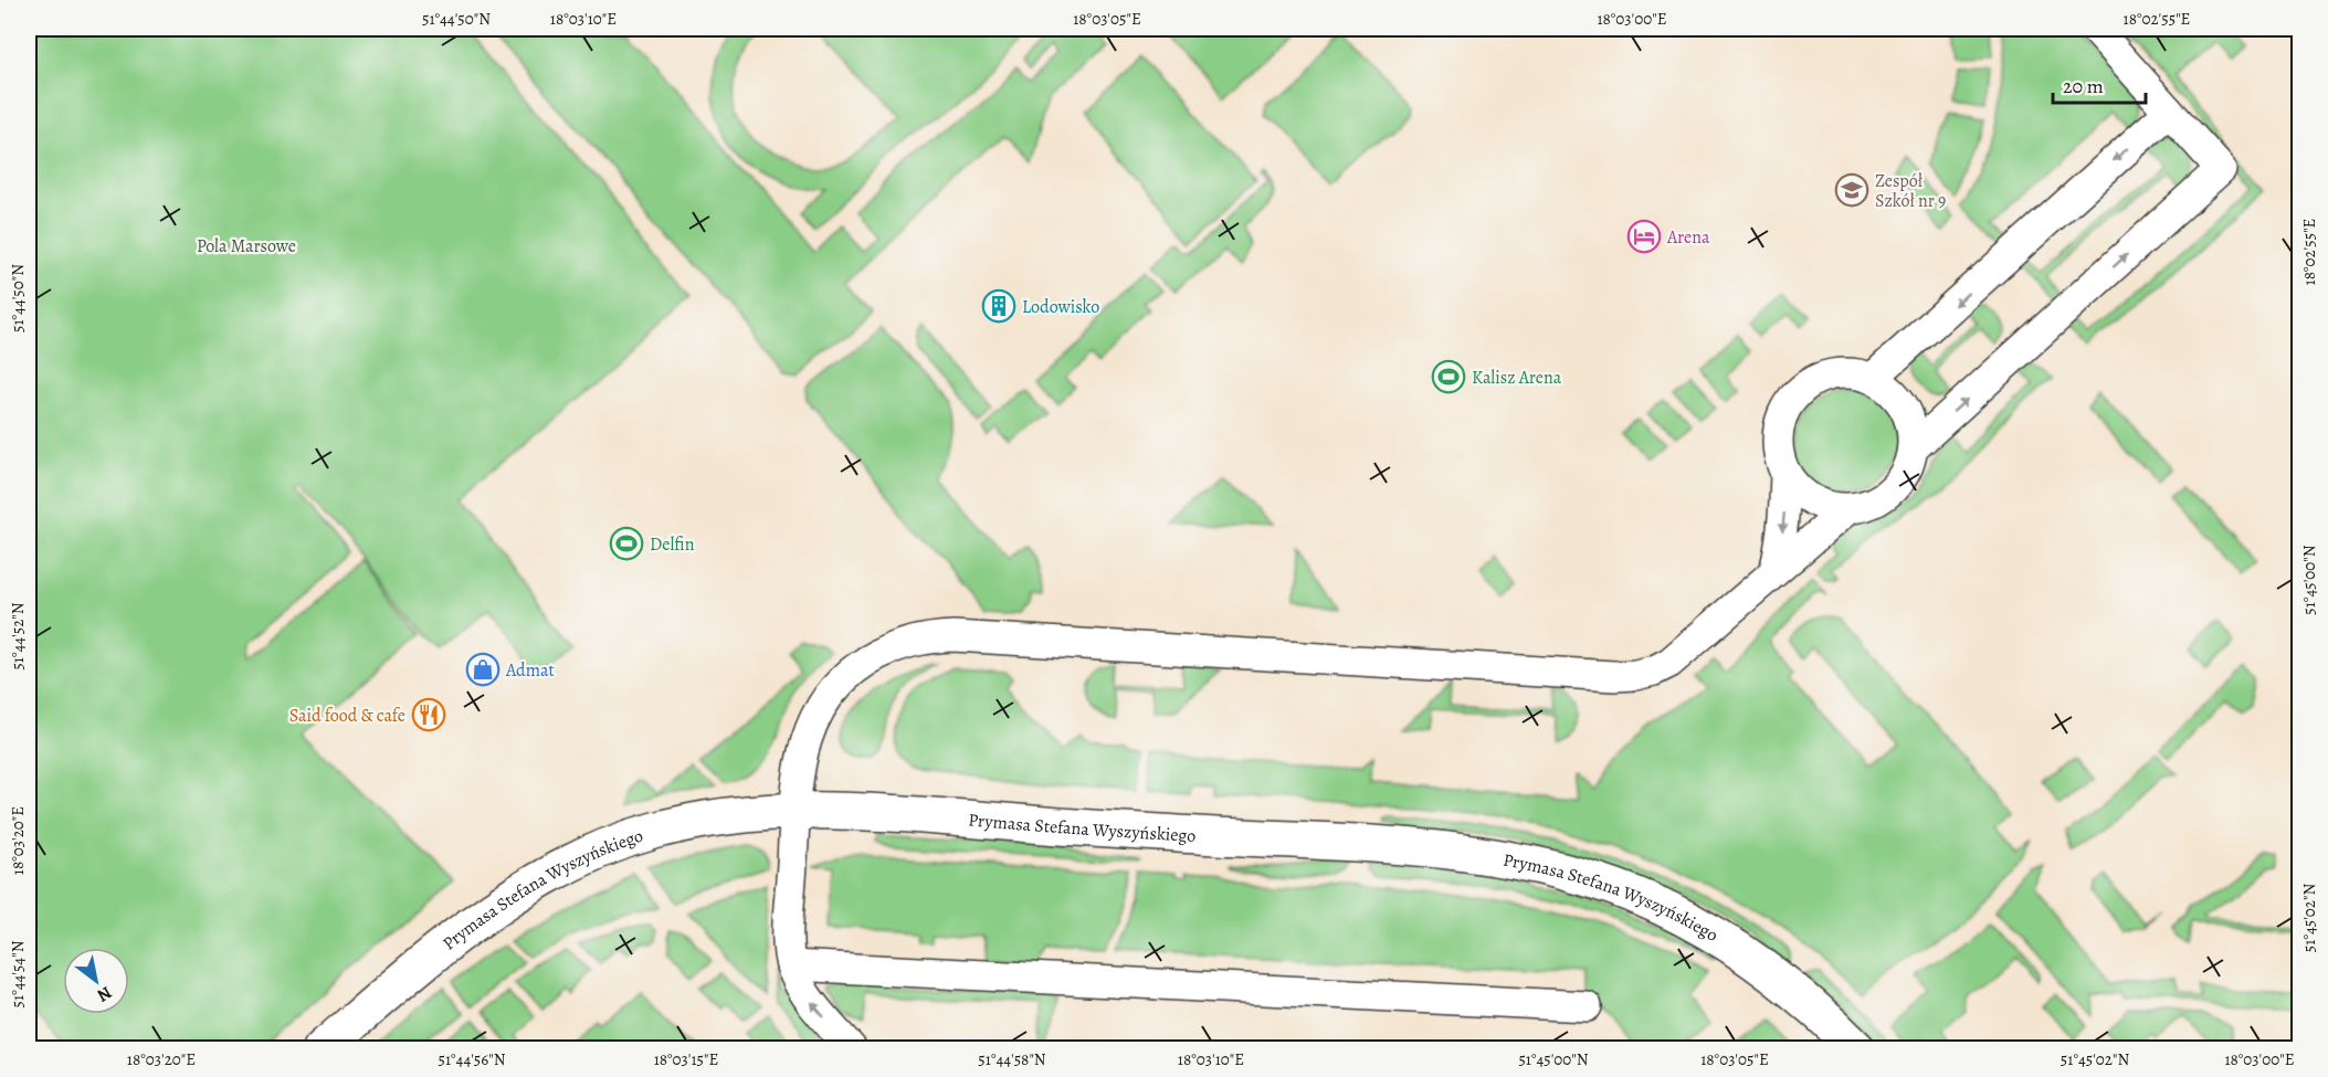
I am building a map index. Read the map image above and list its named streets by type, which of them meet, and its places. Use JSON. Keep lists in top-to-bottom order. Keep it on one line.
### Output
{"streets":{"street":["Prymasa Stefana Wyszyńskiego"]},"parks":["Pola Marsowe"],"places":{"school or university":["Zespół Szkół nr 9"],"hotel":["Arena"],"building":["Lodowisko"],"sports":["Kalisz Arena","Delfin"],"shop":["Admat"],"restaurant":["Said food & cafe"]},"scale_bar":"20 m","north":"bottom right","coordinates":["51°44'50\"N","18°03'10\"E","18°03'05\"E","18°03'00\"E","18°02'55\"E","51°45'00\"N","51°44'52\"N","18°03'20\"E","51°45'02\"N","51°44'54\"N","51°44'56\"N","18°03'15\"E","51°44'58\"N"]}
